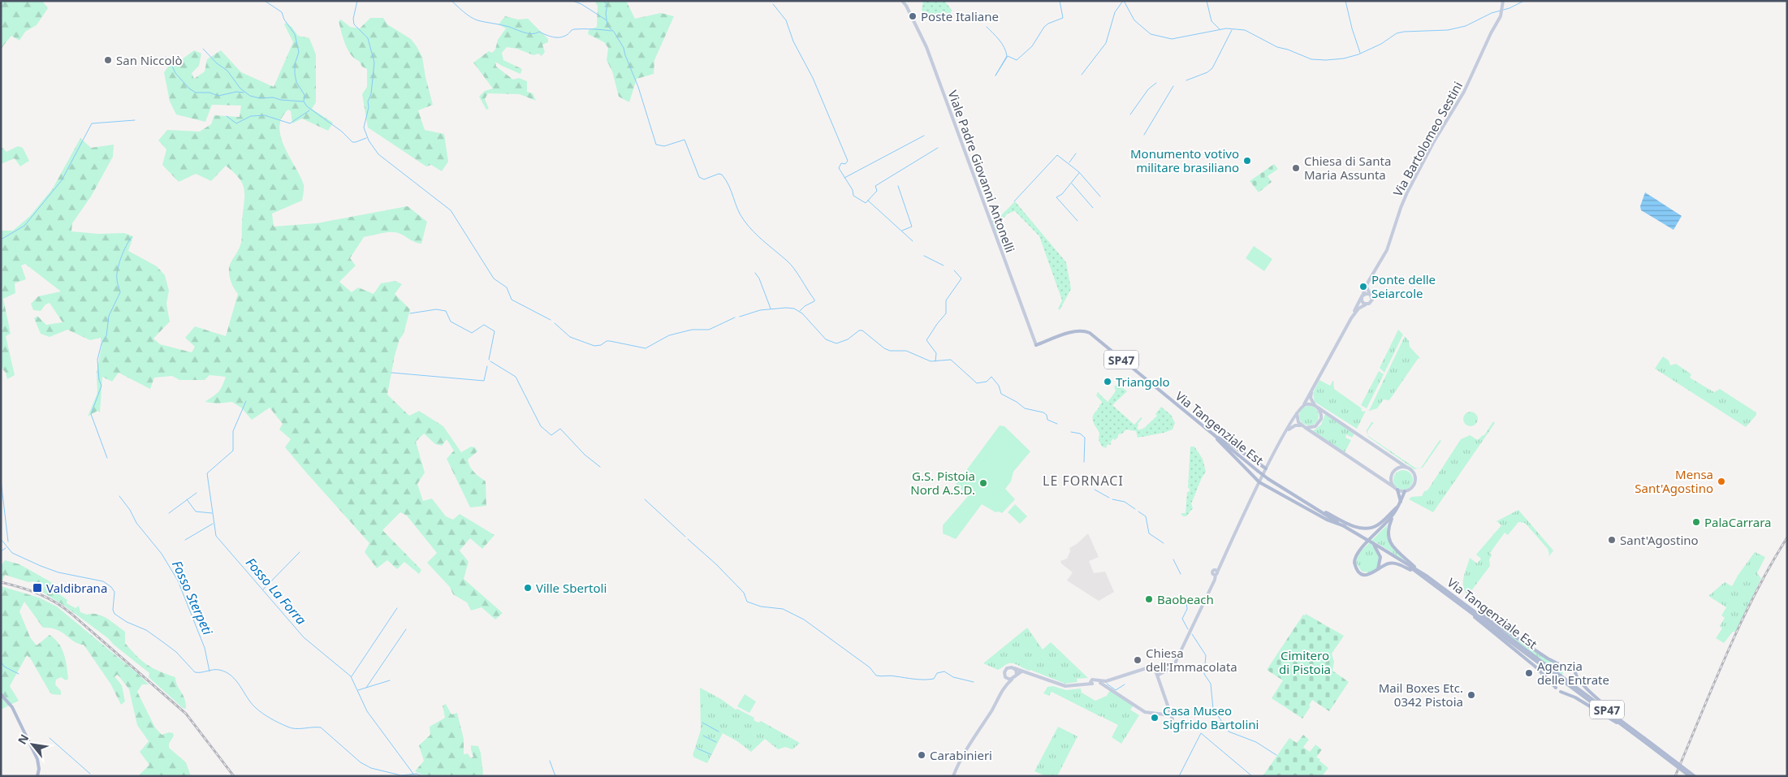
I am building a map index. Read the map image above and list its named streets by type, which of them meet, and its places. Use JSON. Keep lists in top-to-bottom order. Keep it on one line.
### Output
{"streets":{"main road":["Via Bartolomeo Sestini","Viale Padre Giovanni Antonelli","SP47","Via Tangenziale Est"]},"crossings":[["Viale Padre Giovanni Antonelli","Via Tangenziale Est"]],"districts":["LE FORNACI"],"water":["Fosso La Forra","Fosso Sterpeti"],"parks":["Cimitero di Pistoia"],"places":{"other":["Poste Italiane","San Niccolò","Monumento votivo militare brasiliano","Chiesa di Santa Maria Assunta","Ponte delle Seiarcole","Triangolo","Mensa Sant'Agostino","G.S. Pistoia Nord A.S.D.","PalaCarrara","Sant'Agostino","Ville Sbertoli","Baobeach","Chiesa dell'Immacolata","Agenzia delle Entrate","Mail Boxes Etc. 0342 Pistoia","Casa Museo Sigfrido Bartolini","Carabinieri"],"transit":["Valdibrana"]},"north":"top left"}
